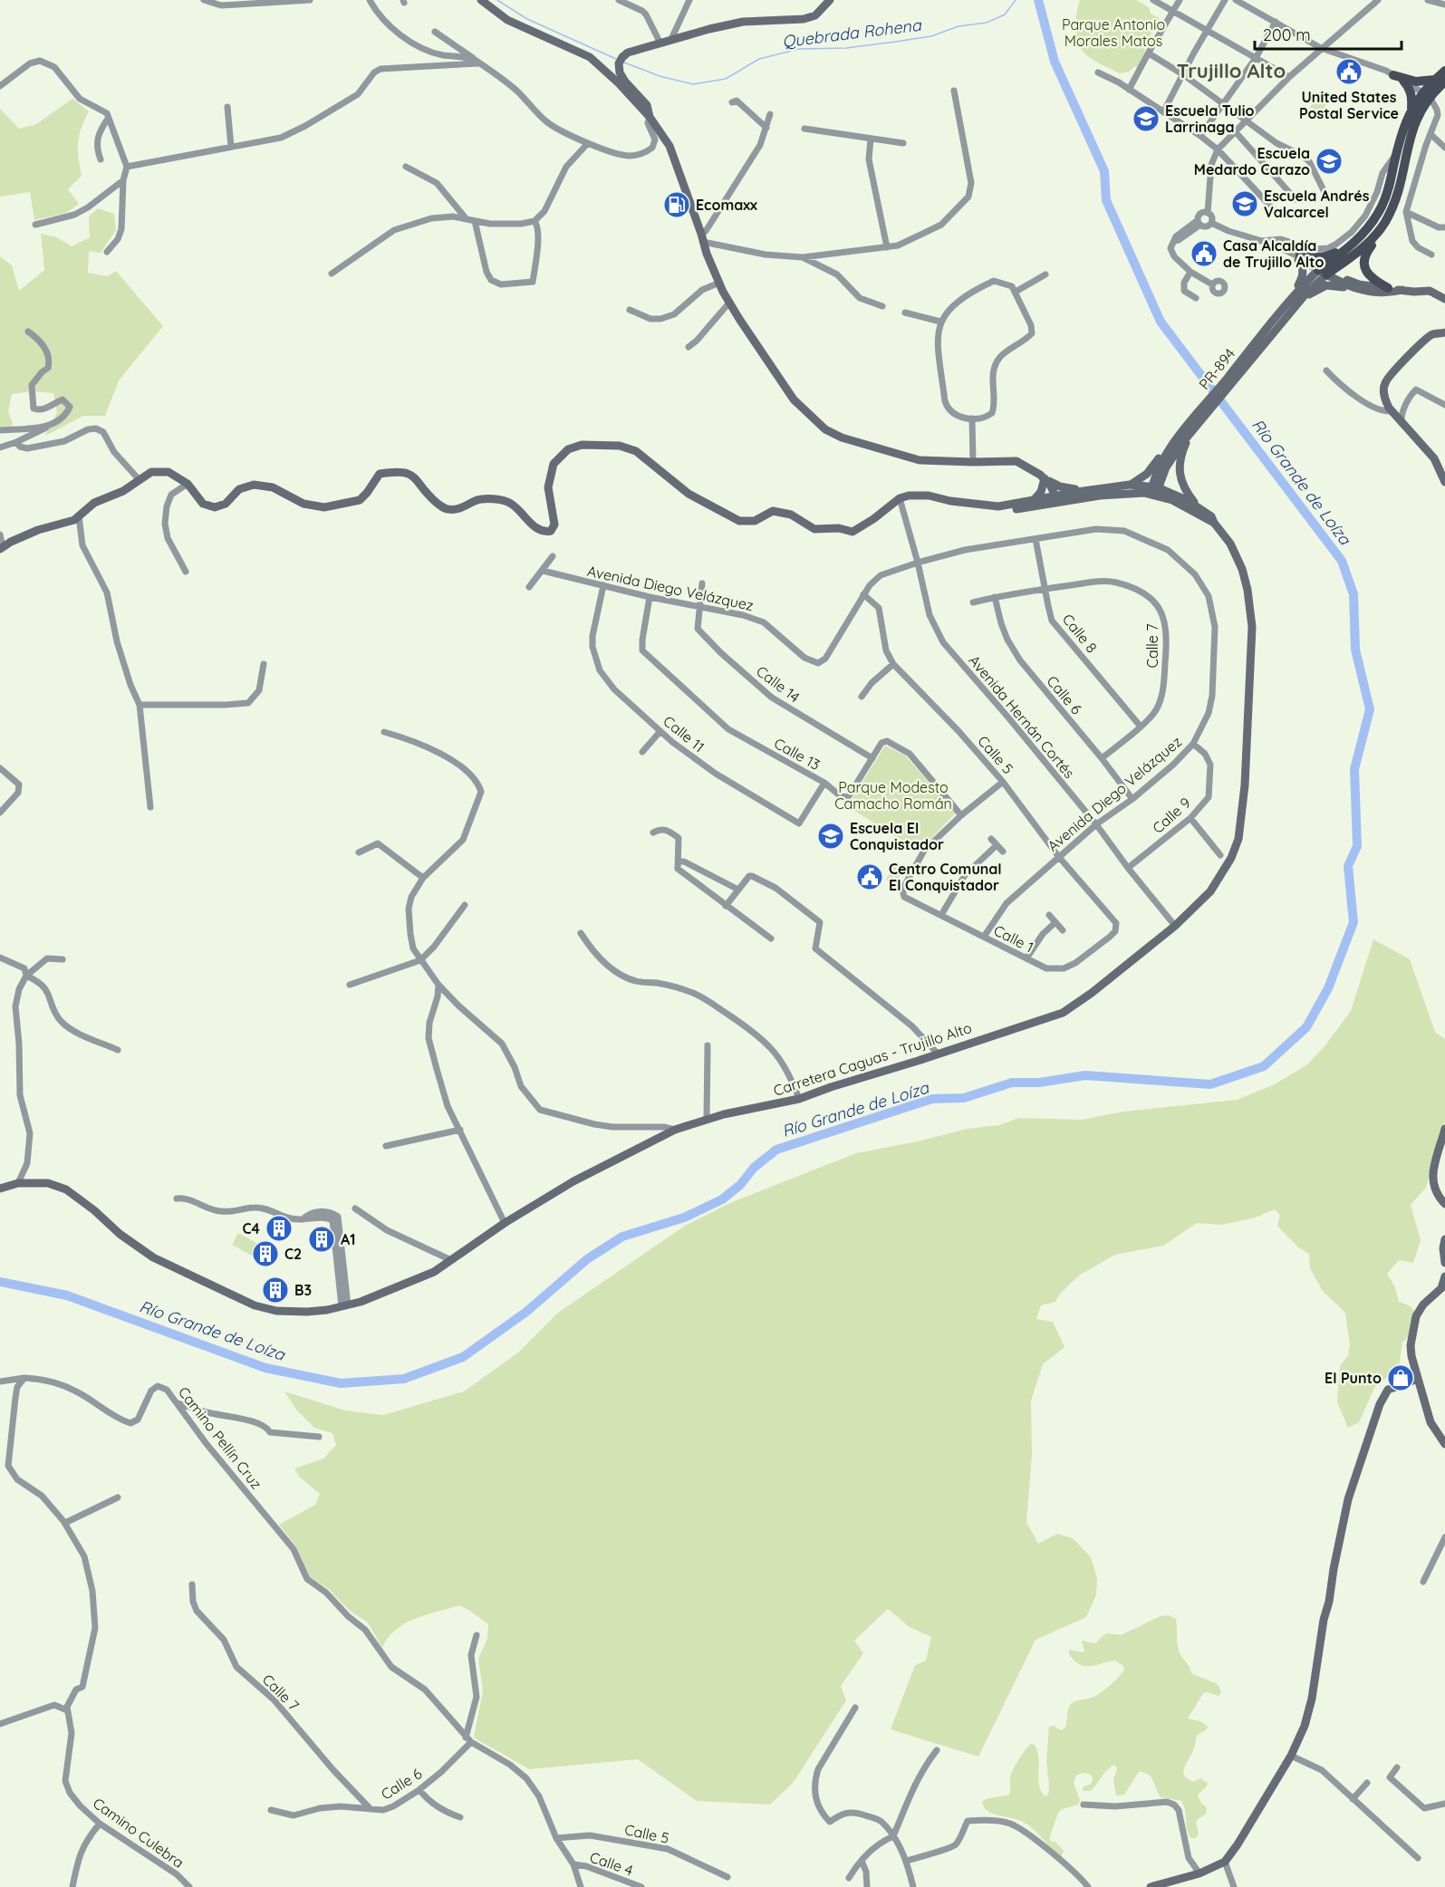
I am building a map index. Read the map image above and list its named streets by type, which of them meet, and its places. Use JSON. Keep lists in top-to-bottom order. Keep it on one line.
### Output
{"streets":{"street":["PR-894","Avenida Diego Velázquez","Calle 8","Calle 7","Calle 14","Calle 6","Avenida Hernán Cortés","Calle 11","Calle 13","Calle 5","Calle 9","Calle 1","Carretera Caguas - Trujillo Alto","Camino Pellín Cruz","Camino Culebra","Calle 4"]},"crossings":[["PR-894","Carretera Caguas - Trujillo Alto"],["Avenida Diego Velázquez","Calle 8"],["Avenida Diego Velázquez","Calle 14"],["Avenida Diego Velázquez","Calle 6"],["Avenida Diego Velázquez","Avenida Hernán Cortés"],["Avenida Diego Velázquez","Calle 11"],["Avenida Diego Velázquez","Calle 13"],["Avenida Diego Velázquez","Calle 5"],["Avenida Diego Velázquez","Calle 9"],["Avenida Diego Velázquez","Calle 1"],["Calle 8","Calle 7"],["Calle 7","Calle 6"],["Calle 14","Calle 13"],["Calle 6","Camino Pellín Cruz"],["Avenida Hernán Cortés","Calle 9"],["Avenida Hernán Cortés","Carretera Caguas - Trujillo Alto"],["Calle 11","Calle 13"],["Calle 13","Calle 1"],["Calle 5","Calle 1"],["Calle 5","Camino Pellín Cruz"],["Camino Pellín Cruz","Calle 4"]],"districts":["Trujillo Alto"],"water":["Quebrada Rohena","Río Grande de Loíza"],"parks":["Parque Antonio Morales Matos","Parque Modesto Camacho Román"],"places":{"public building":["United States Postal Service","Casa Alcaldía de Trujillo Alto","Centro Comunal El Conquistador"],"school or university":["Escuela Tulio Larrinaga","Escuela Medardo Carazo","Escuela Andrés Valcarcel","Escuela El Conquistador"],"fuel station":["Ecomaxx"],"building":["C4","A1","C2","B3"],"shop":["El Punto"]},"scale_bar":"200 m"}
